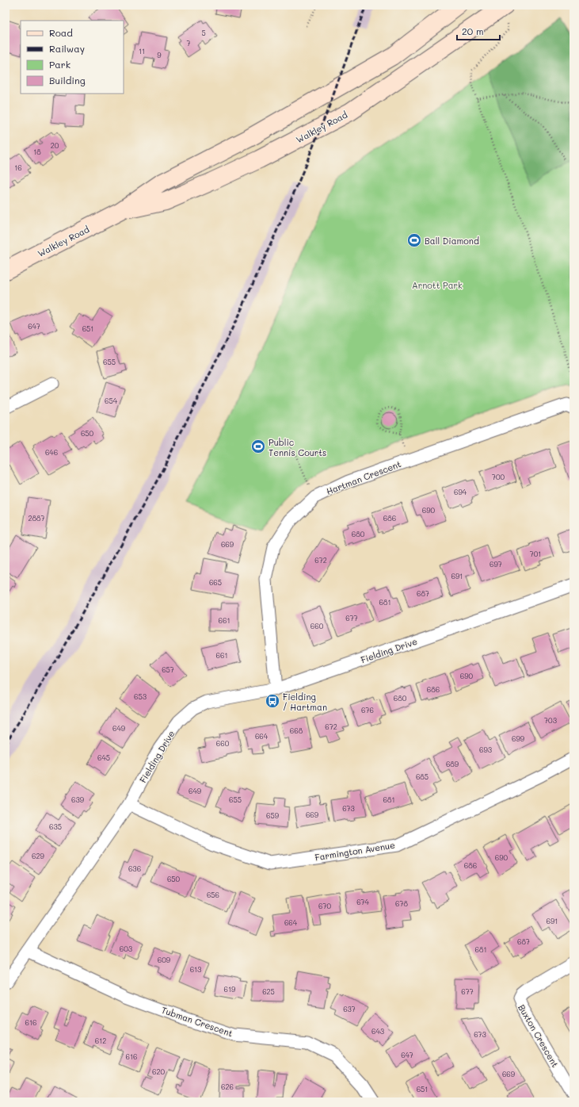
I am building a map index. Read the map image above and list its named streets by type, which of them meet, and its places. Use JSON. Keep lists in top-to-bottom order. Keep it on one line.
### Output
{"streets":{"main road":["Walkley Road"],"street":["Hartman Crescent","Fielding Drive","Farmington Avenue","Tubman Crescent","Buxton Crescent"]},"crossings":[["Hartman Crescent","Fielding Drive"],["Fielding Drive","Farmington Avenue"],["Fielding Drive","Tubman Crescent"]],"parks":["Arnott Park"],"places":{"sports":["Ball Diamond","Public Tennis Courts"],"bus stop":["Fielding / Hartman"]},"house_numbers":["5","7","11","9","20","18","16","647","651","655","654","650","646","700","694","690","2887","686","680","669","701","672","697","691","665","687","681","677","661","660","661","657","690","686","653","680","676","703","672","649","668","664","699","660","693","645","689","685","649","639","655","681","673","669","659","635","629","690","686","636","650","656","674","678","670","691","664","687","603","681","609","613","619","625","677","637","616","643","673","612","647","616","620","669","626","651"],"legend":["Road","Railway","Park","Building"],"scale_bar":"20 m"}
